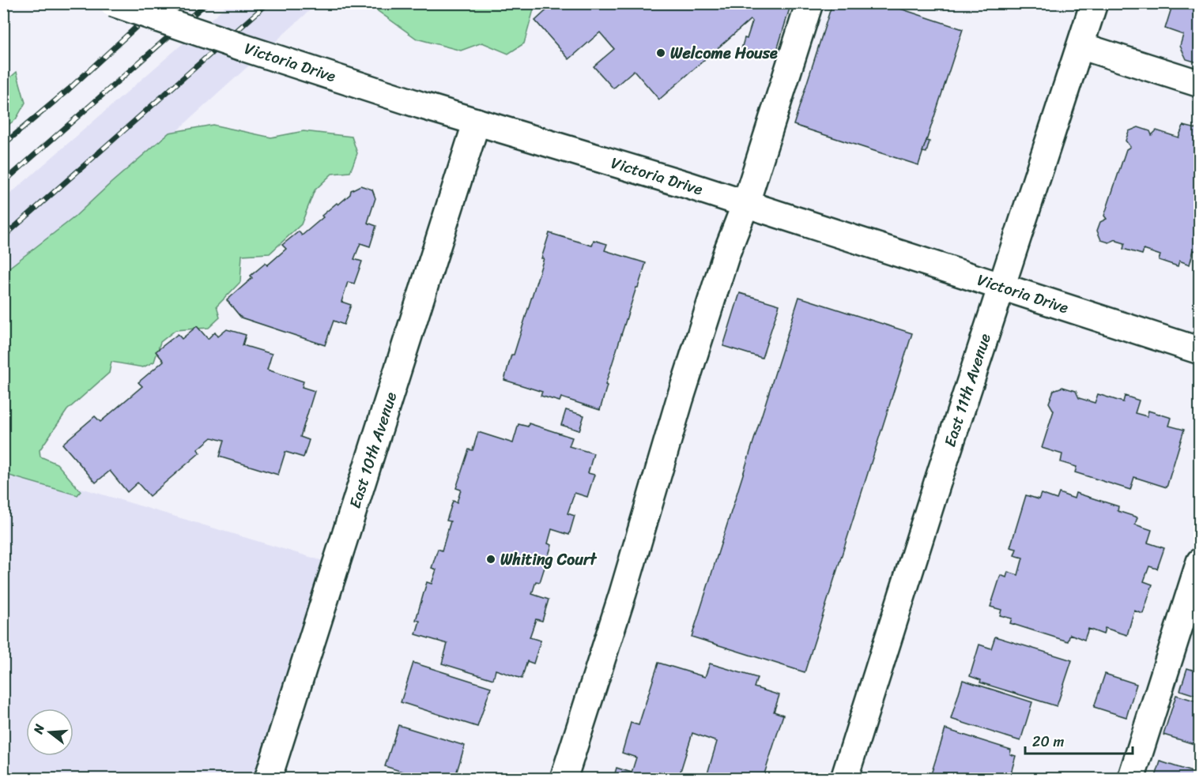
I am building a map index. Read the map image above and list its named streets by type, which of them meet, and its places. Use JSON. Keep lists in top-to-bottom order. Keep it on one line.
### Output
{"streets":{"street":["Victoria Drive","East 11th Avenue","East 10th Avenue"]},"crossings":[["Victoria Drive","East 11th Avenue"],["Victoria Drive","East 10th Avenue"]],"places":["Welcome House","Whiting Court"],"scale_bar":"20 m","north":"left"}
